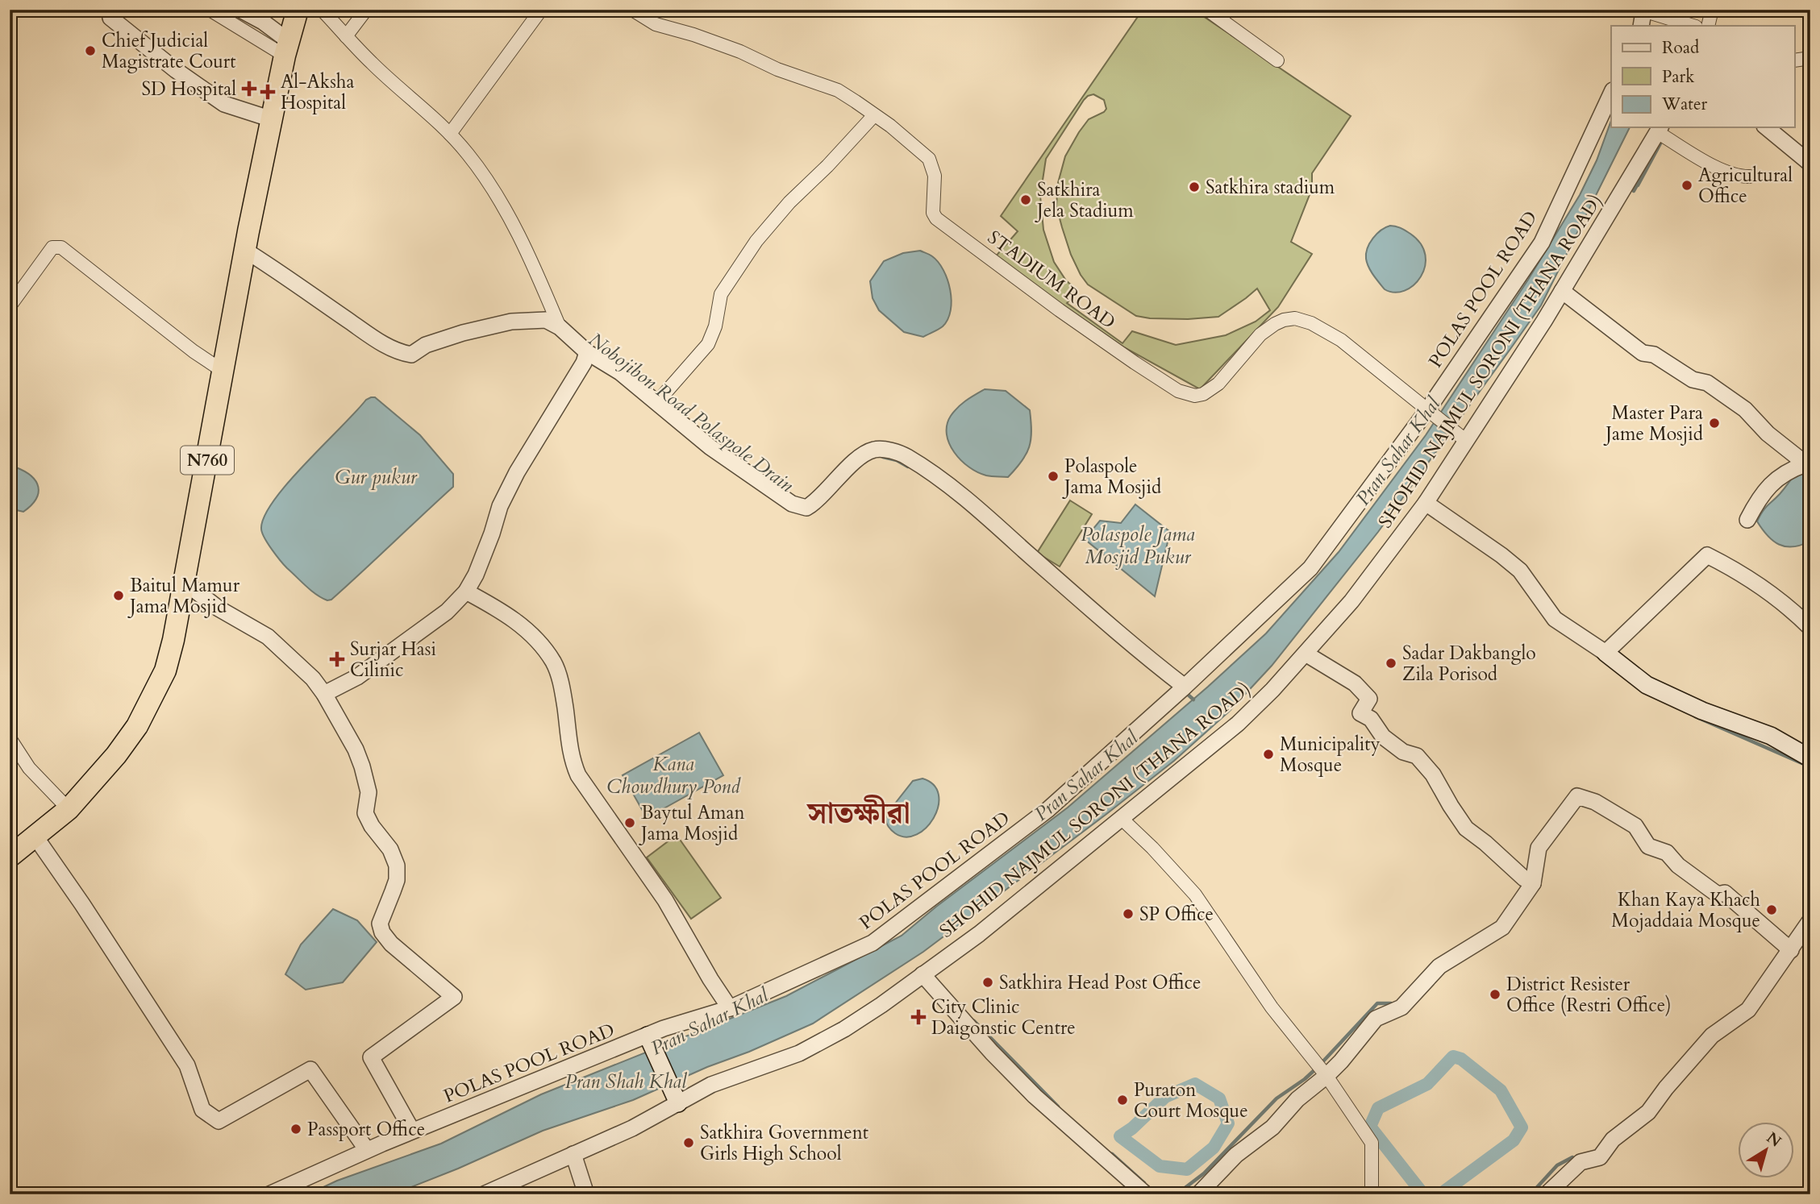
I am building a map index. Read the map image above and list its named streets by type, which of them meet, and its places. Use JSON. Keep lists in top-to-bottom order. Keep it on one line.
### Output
{"streets":{"highway":["N760"],"street":["STADIUM ROAD","POLAS POOL ROAD","SHOHID NAJMUL SORONI (THANA ROAD)"]},"crossings":[["STADIUM ROAD","POLAS POOL ROAD"],["STADIUM ROAD","SHOHID NAJMUL SORONI (THANA ROAD)"]],"districts":["সাতক্ষীরা"],"water":["Nobojibon Road Polaspole Drain","Pran Sahar Khal","Gur pukur","Polaspole Jama Mosjid Pukur","Kana Chowdhury Pond","Pran Shah Khal"],"places":{"other":["Chief Judicial Magistrate Court","Agricultural Office","Satkhira stadium","Satkhira Jela Stadium","Master Para Jame Mosjid","Polaspole Jama Mosjid","Baitul Mamur Jama Mosjid","Sadar Dakbanglo Zila Porisod","Municipality Mosque","Baytul Aman Jama Mosjid","Khan Kaya Khach Mojaddaia Mosque","SP Office","Satkhira Head Post Office","District Resister Office (Restri Office)","Puraton Court Mosque","Passport Office","Satkhira Government Girls High School"],"health":["SD Hospital","Al-Aksha Hospital","Surjar Hasi Cilinic","City Clinic Daigonstic Centre"]},"legend":["Road","Park","Water"],"north":"top right"}
